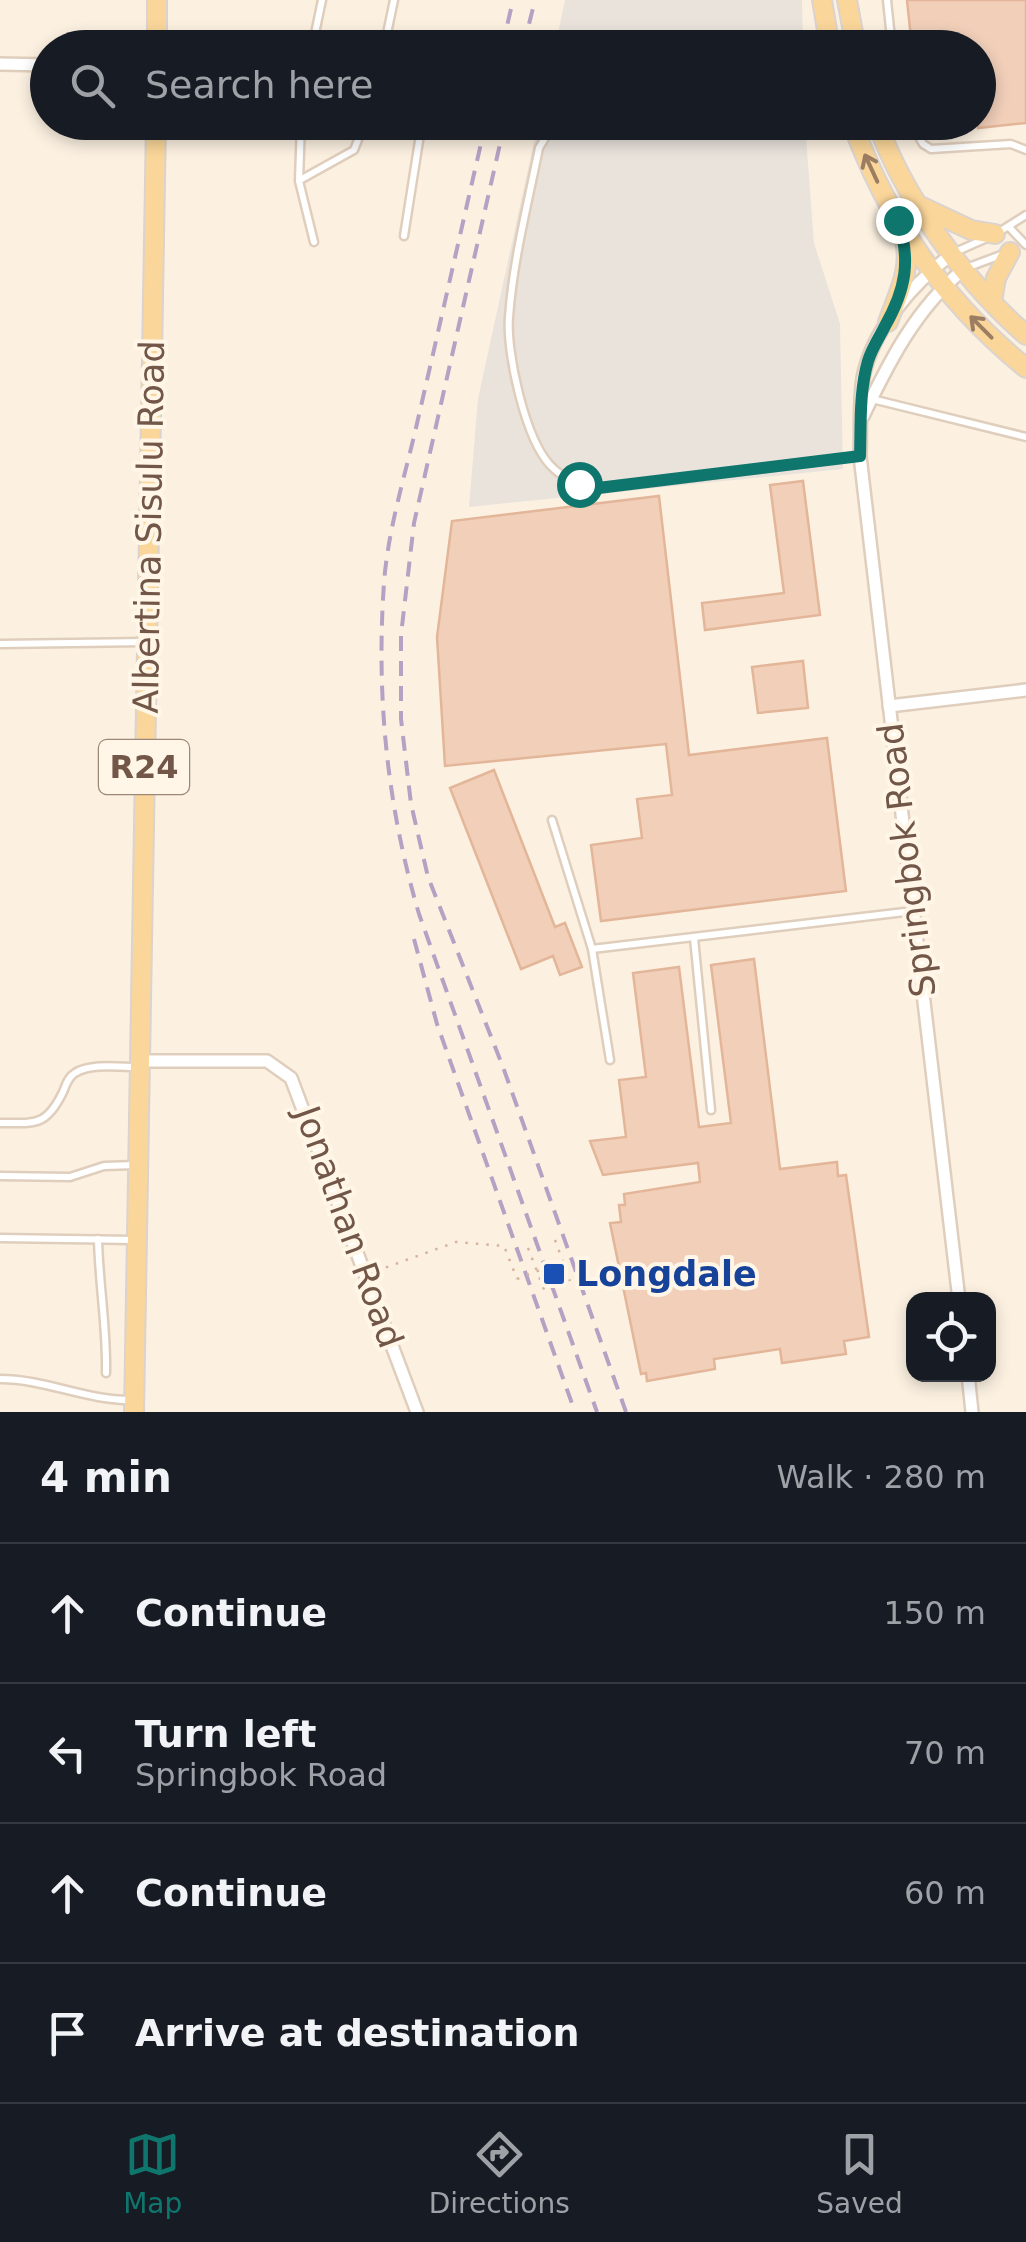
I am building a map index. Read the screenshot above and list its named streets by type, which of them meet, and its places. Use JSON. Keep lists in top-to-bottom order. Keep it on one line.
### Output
{"streets":{"main road":["Albertina Sisulu Road","R24"],"street":["Springbok Road","Jonathan Road"]},"crossings":[["Albertina Sisulu Road","Jonathan Road"]],"places":{"transit":["Longdale"]},"page":{"search":"Search here","heading":["4 min","Walk · 280 m"],"list":[["Continue","150 m"],["Turn left","Springbok Road","70 m"],["Continue","60 m"],"Arrive at destination"],"nav":["Map","Directions","Saved"]}}
